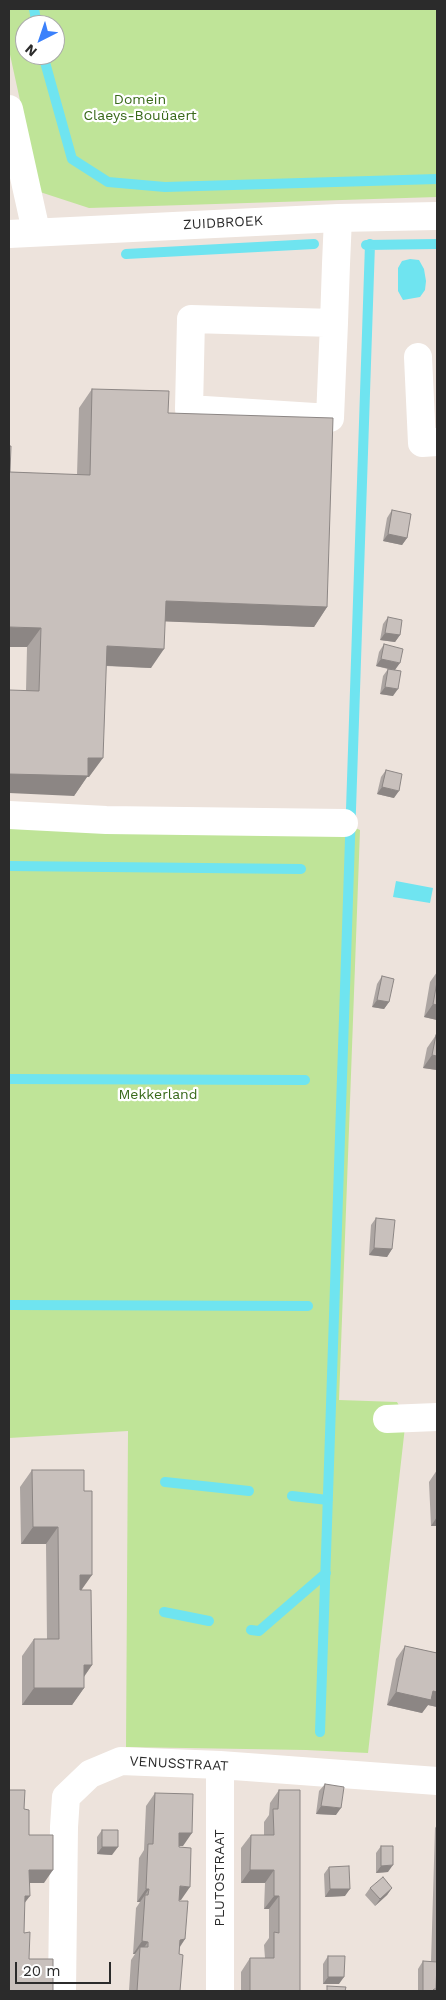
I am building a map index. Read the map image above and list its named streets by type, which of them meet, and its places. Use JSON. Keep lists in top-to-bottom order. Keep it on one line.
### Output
{"streets":{"street":["ZUIDBROEK","VENUSSTRAAT","PLUTOSTRAAT"]},"crossings":[["VENUSSTRAAT","PLUTOSTRAAT"]],"parks":["Domein Claeys-Bouüaert","Mekkerland"],"scale_bar":"20 m","north":"bottom left"}
